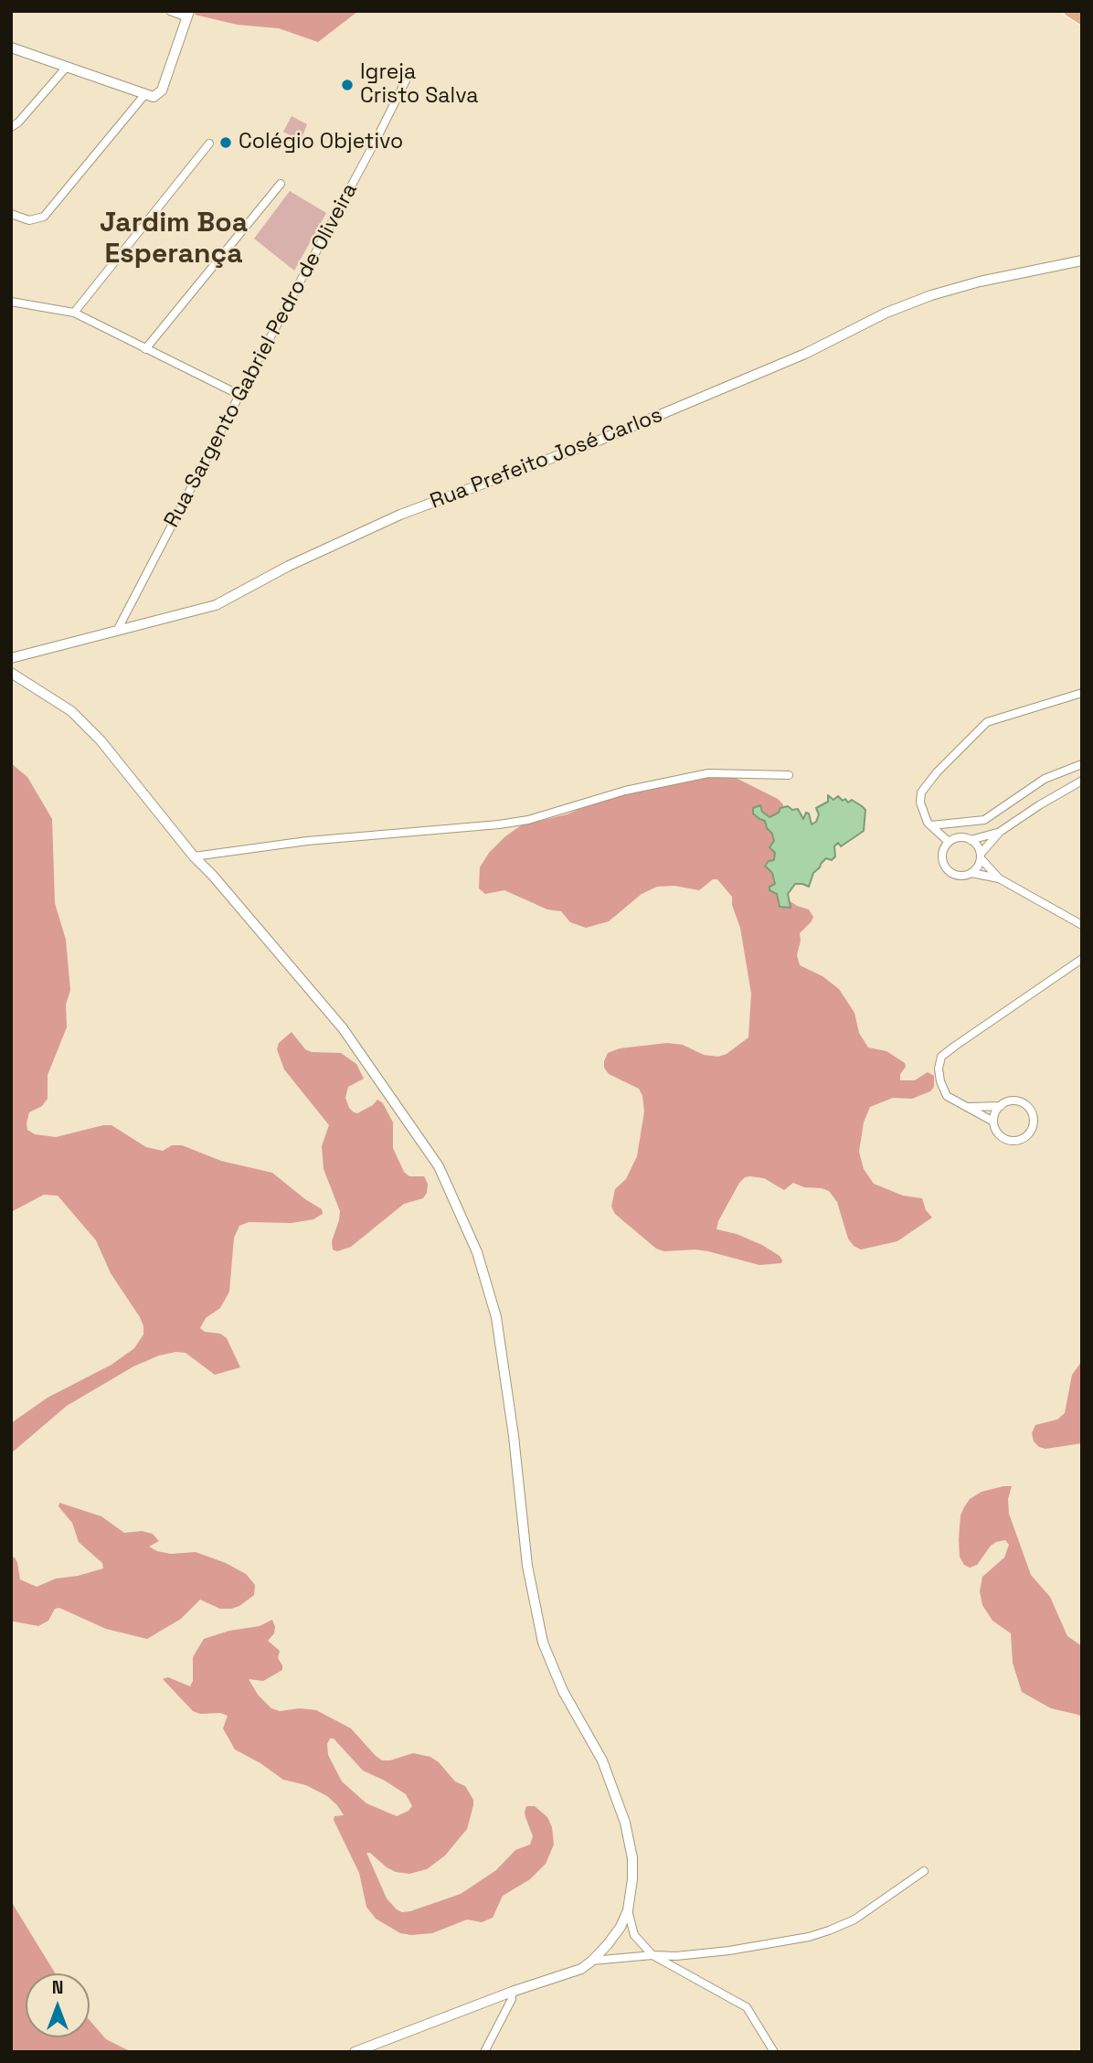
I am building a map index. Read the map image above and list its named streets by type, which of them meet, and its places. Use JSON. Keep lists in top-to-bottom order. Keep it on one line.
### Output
{"streets":{"street":["Rua Sargento Gabriel Pedro de Oliveira","Rua Prefeito José Carlos"]},"crossings":[["Rua Sargento Gabriel Pedro de Oliveira","Rua Prefeito José Carlos"]],"districts":["Jardim Boa Esperança"],"places":["Igreja Cristo Salva","Colégio Objetivo"],"north":"top"}
